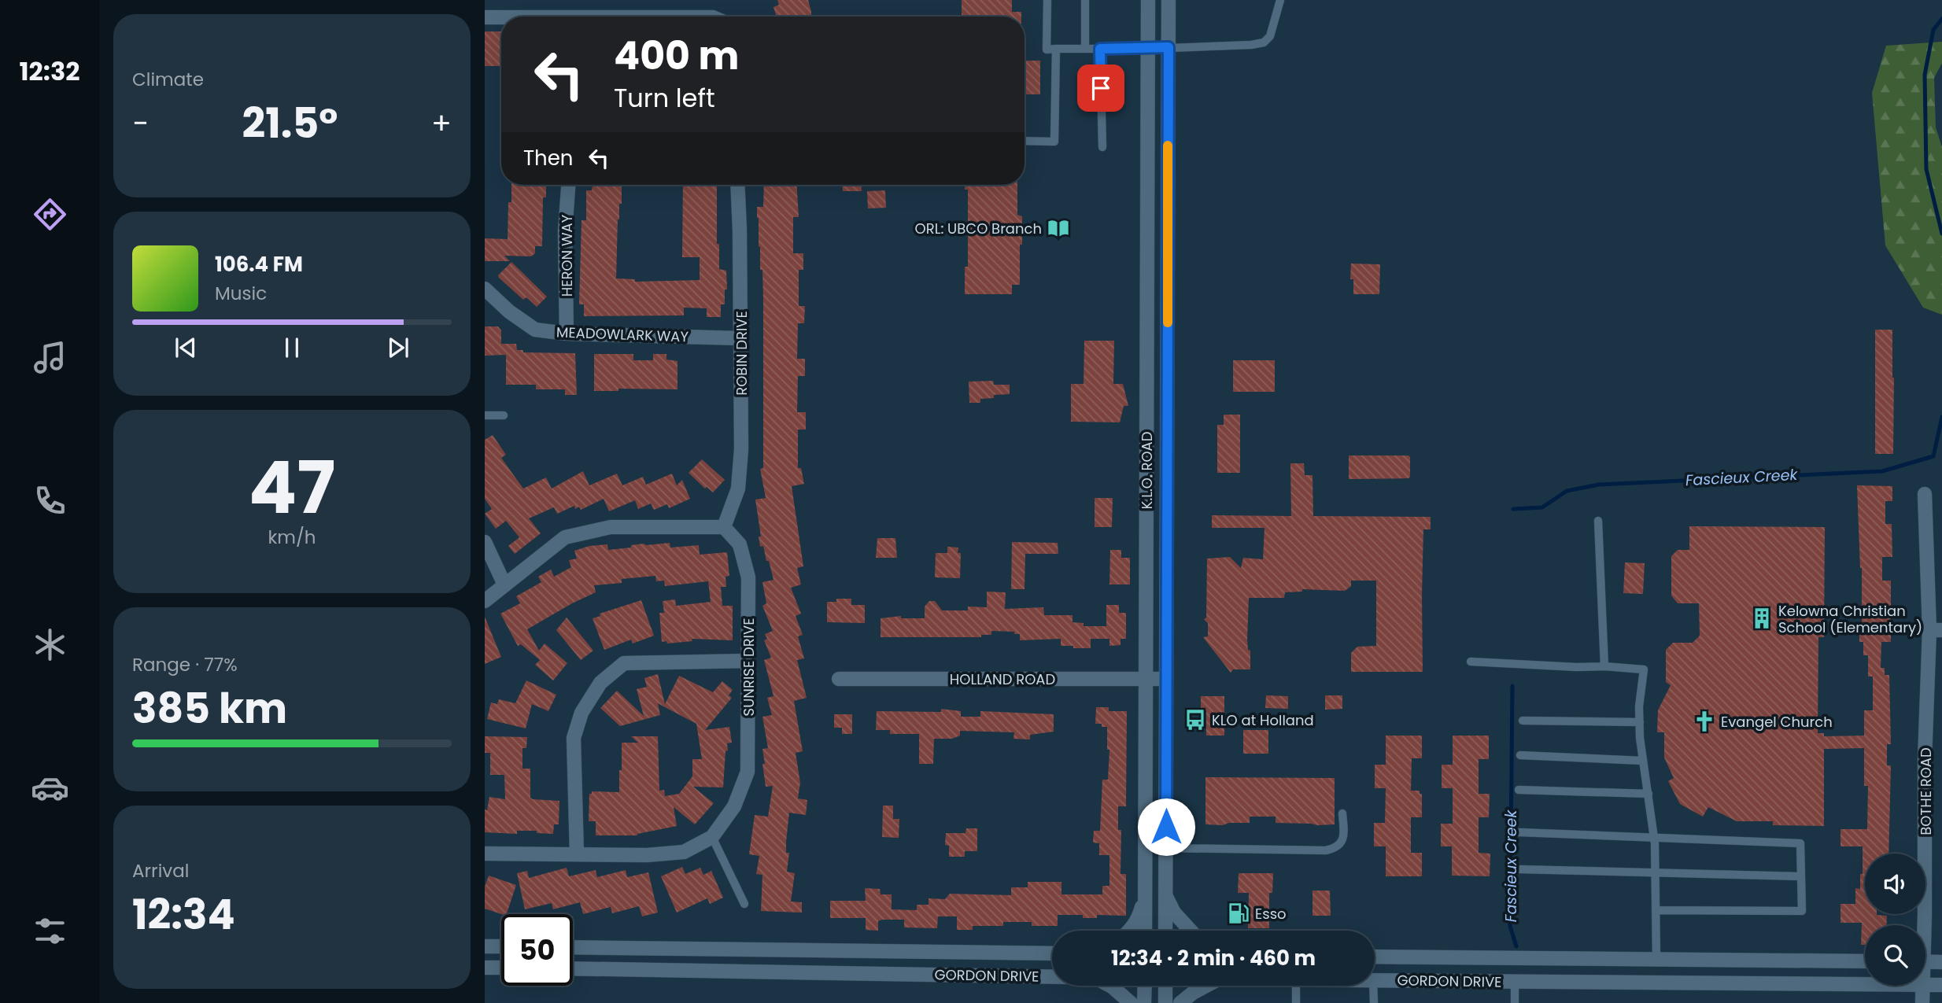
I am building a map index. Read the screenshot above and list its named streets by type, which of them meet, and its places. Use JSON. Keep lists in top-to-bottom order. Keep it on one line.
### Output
{"streets":{"main road":["HERON WAY","MEADOWLARK WAY","ROBIN DRIVE","K.L.O. ROAD","SUNRISE DRIVE","HOLLAND ROAD","BOTHE ROAD","GORDON DRIVE"]},"crossings":[["HERON WAY","MEADOWLARK WAY"],["MEADOWLARK WAY","ROBIN DRIVE"],["ROBIN DRIVE","SUNRISE DRIVE"],["K.L.O. ROAD","HOLLAND ROAD"]],"water":["Fascieux Creek"],"places":{"library":["ORL: UBCO Branch"],"building":["Kelowna Christian School (Elementary)"],"bus stop":["KLO at Holland"],"church":["Evangel Church"],"fuel station":["Esso"]},"page":{"tabs":"12:32","tile":["Climate",["47","km/h"],["Range · 77%","385 km"],["Arrival","12:34"]],"turn":["400 m","Turn left"],"heat":["−","21.5°","+"],"then":"Then","song":["106.4 FM","Music"],"limit":"50","trip":"12:34 · 2 min · 460 m"}}
